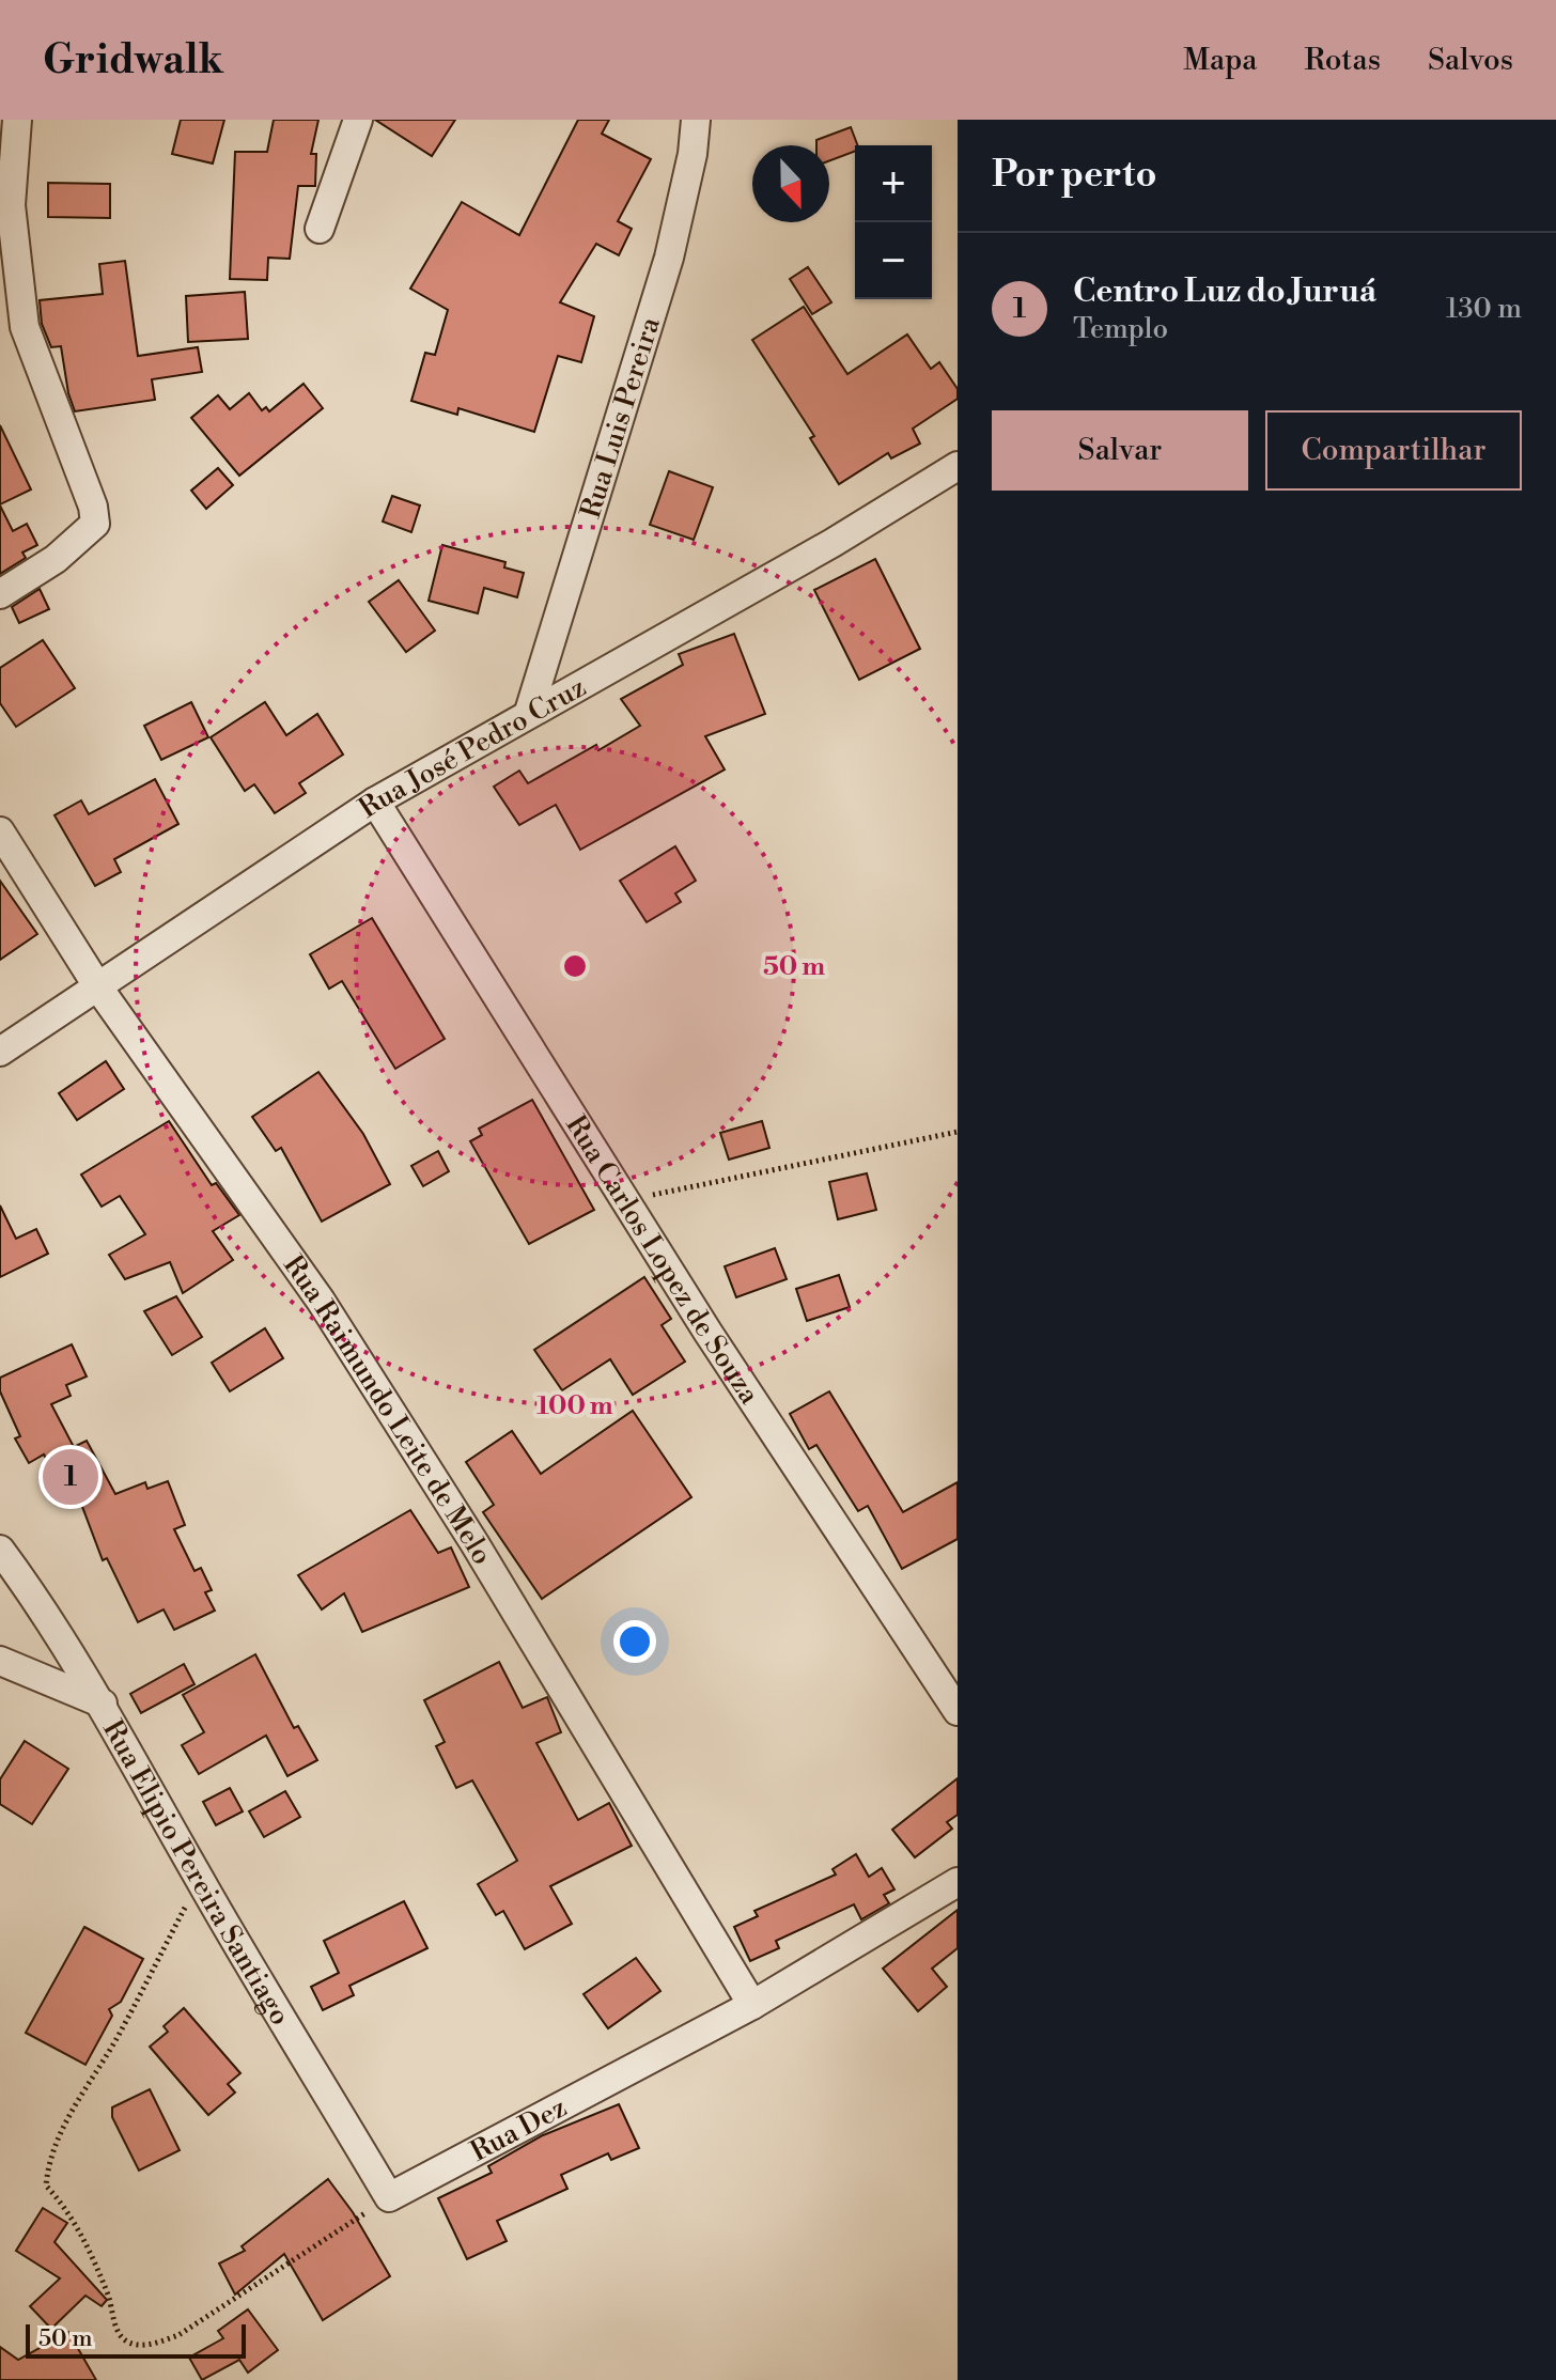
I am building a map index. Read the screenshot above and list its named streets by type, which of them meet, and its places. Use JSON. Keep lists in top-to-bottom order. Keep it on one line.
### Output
{"streets":{"street":["Rua Luis Pereira","Rua José Pedro Cruz","Rua Carlos Lopez de Souza","Rua Raimundo Leite de Melo","Rua Elipio Pereira Santiago","Rua Dez"]},"crossings":[["Rua Luis Pereira","Rua José Pedro Cruz"],["Rua José Pedro Cruz","Rua Carlos Lopez de Souza"],["Rua José Pedro Cruz","Rua Raimundo Leite de Melo"],["Rua Raimundo Leite de Melo","Rua Dez"],["Rua Elipio Pereira Santiago","Rua Dez"]],"scale_bar":"50 m","north":"bottom","page":{"header":"Gridwalk","nav":["Mapa","Rotas","Salvos"],"heading":"Por perto","map_buttons":["+","−"],"list":[{"mark":"1","name":"Centro Luz do Juruá","note":"Templo","value":"130 m"}],"buttons":["Salvar","Compartilhar"],"pins":"1","scale":"50 m"},"rings":["50 m","100 m"]}
